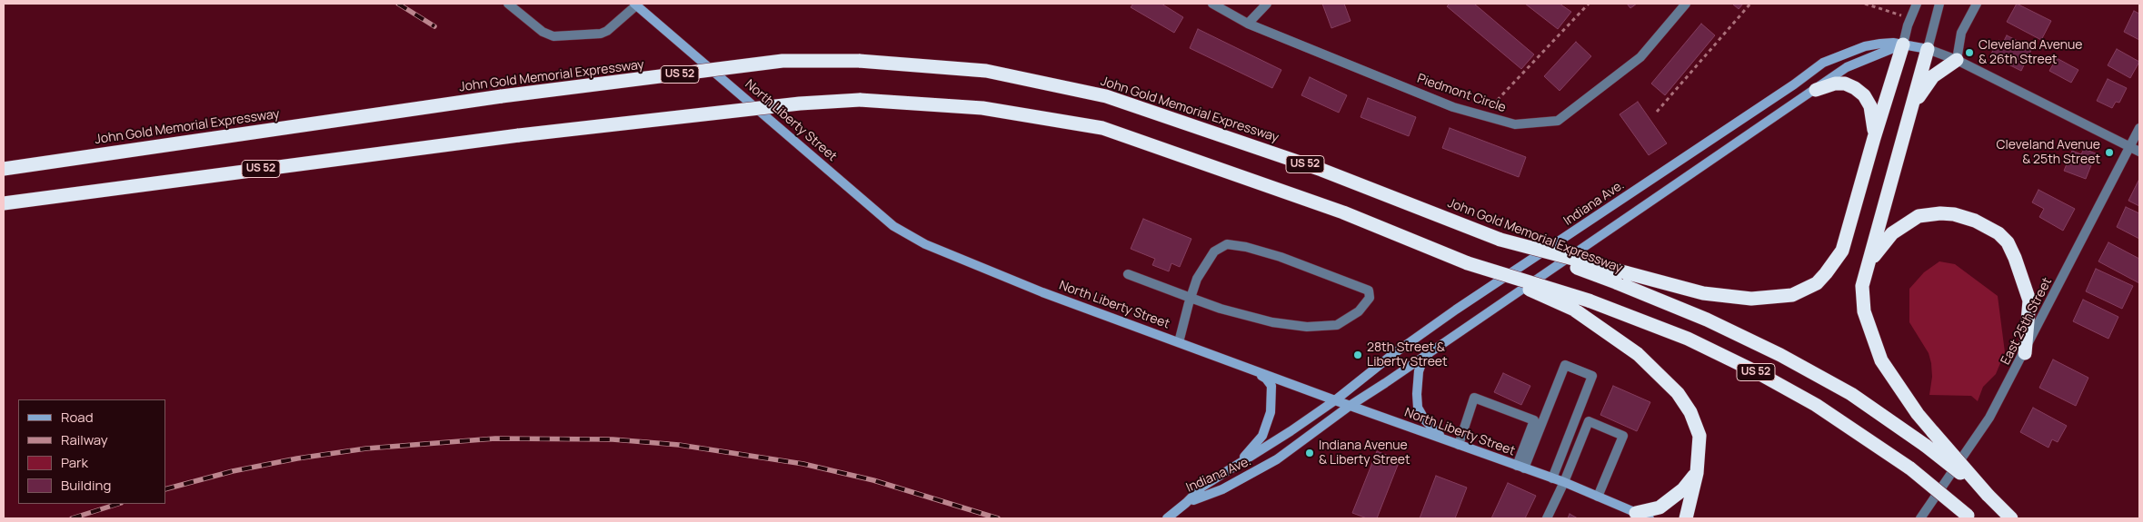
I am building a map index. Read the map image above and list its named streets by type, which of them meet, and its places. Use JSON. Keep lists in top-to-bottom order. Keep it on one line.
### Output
{"streets":{"highway":["US 52","John Gold Memorial Expressway"],"main road":["North Liberty Street","Indiana Ave."],"street":["Piedmont Circle","East 25th Street"]},"crossings":[["North Liberty Street","Indiana Ave."]],"places":["Cleveland Avenue & 26th Street","Cleveland Avenue & 25th Street","28th Street & Liberty Street","Indiana Avenue & Liberty Street"],"legend":["Road","Railway","Park","Building"]}
